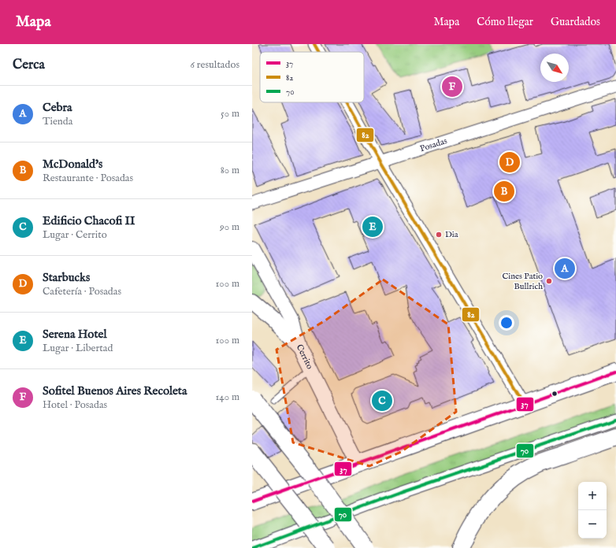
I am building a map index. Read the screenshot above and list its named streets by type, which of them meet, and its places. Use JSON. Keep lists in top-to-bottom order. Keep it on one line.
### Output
{"streets":{"street":["Posadas","Cerrito"]},"places":["Dia","Cines Patio Bullrich"],"lines":["transit line 82","transit line 37","transit line 70"],"legend":["37","82","70"],"north":"bottom right","page":{"header":"Mapa","nav":["Mapa","Cómo llegar","Guardados"],"heading":["Cerca","6 resultados"],"pins":["F","D","B","E","A","C"],"list":[{"mark":"A","name":"Cebra","note":"Tienda","value":"50 m"},{"mark":"B","name":"McDonald's","note":"Restaurante · Posadas","value":"80 m"},{"mark":"C","name":"Edificio Chacofi II","note":"Lugar · Cerrito","value":"90 m"},{"mark":"D","name":"Starbucks","note":"Cafetería · Posadas","value":"100 m"},{"mark":"E","name":"Serena Hotel","note":"Lugar · Libertad","value":"100 m"},{"mark":"F","name":"Sofitel Buenos Aires Recoleta","note":"Hotel · Posadas","value":"140 m"}],"map_buttons":["+","−"]}}
